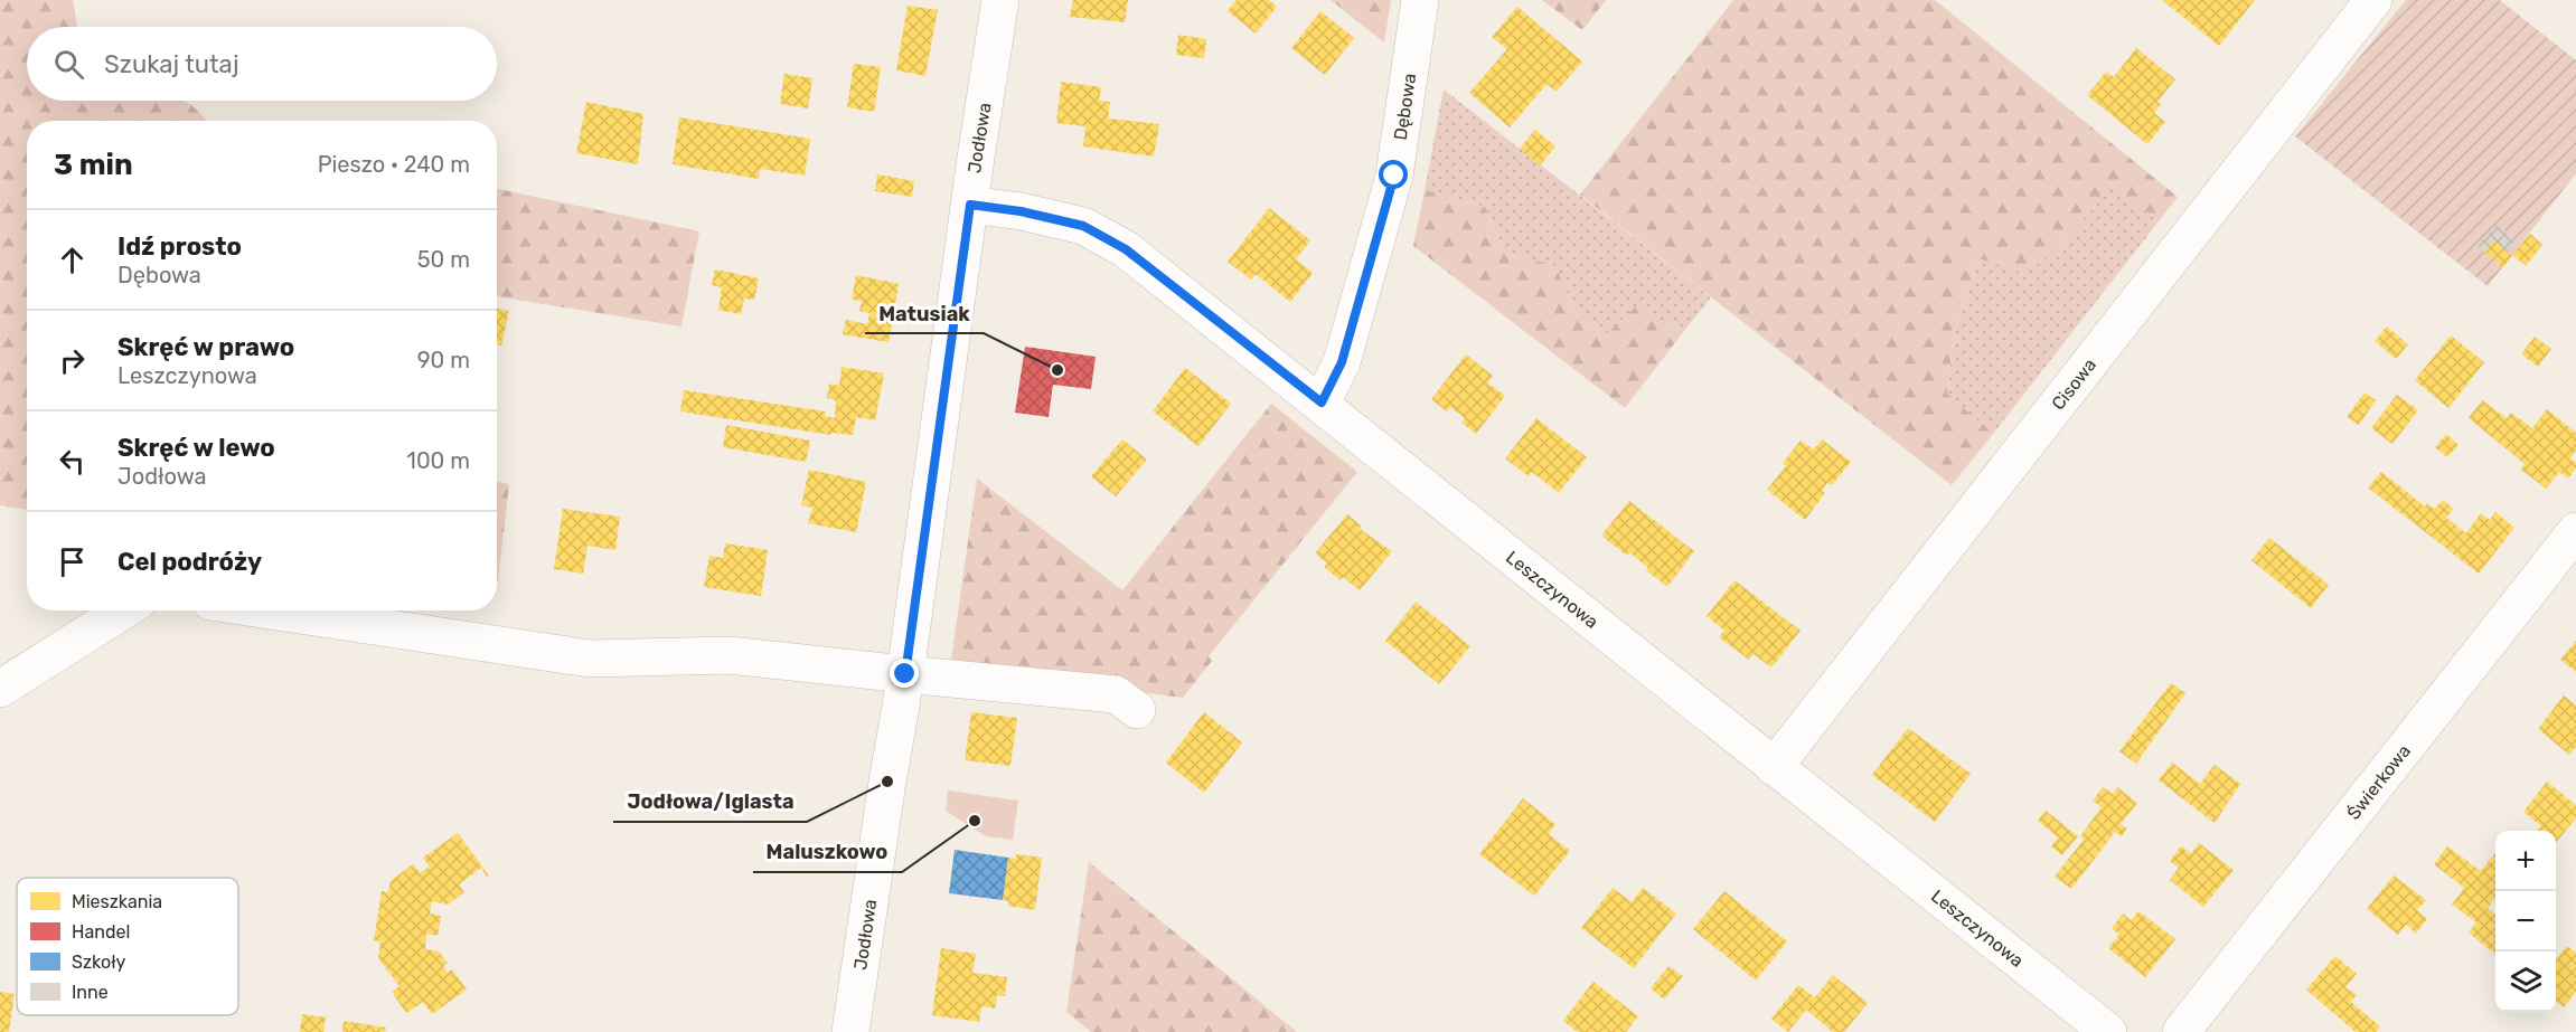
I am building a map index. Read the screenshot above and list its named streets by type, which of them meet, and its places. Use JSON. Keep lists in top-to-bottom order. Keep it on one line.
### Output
{"streets":{"street":["Dębowa","Jodłowa","Cisowa","Leszczynowa","Świerkowa"]},"crossings":[["Dębowa","Leszczynowa"],["Jodłowa","Leszczynowa"],["Cisowa","Leszczynowa"]],"places":["Matusiak","Jodłowa/Iglasta","Maluszkowo"],"legend":["Mieszkania","Handel","Szkoły","Inne"],"page":{"search":"Szukaj tutaj","heading":["3 min","Pieszo · 240 m"],"list":[["Idź prosto","Dębowa","50 m"],["Skręć w prawo","Leszczynowa","90 m"],["Skręć w lewo","Jodłowa","100 m"],"Cel podróży"],"map_buttons":["+","−"]}}
